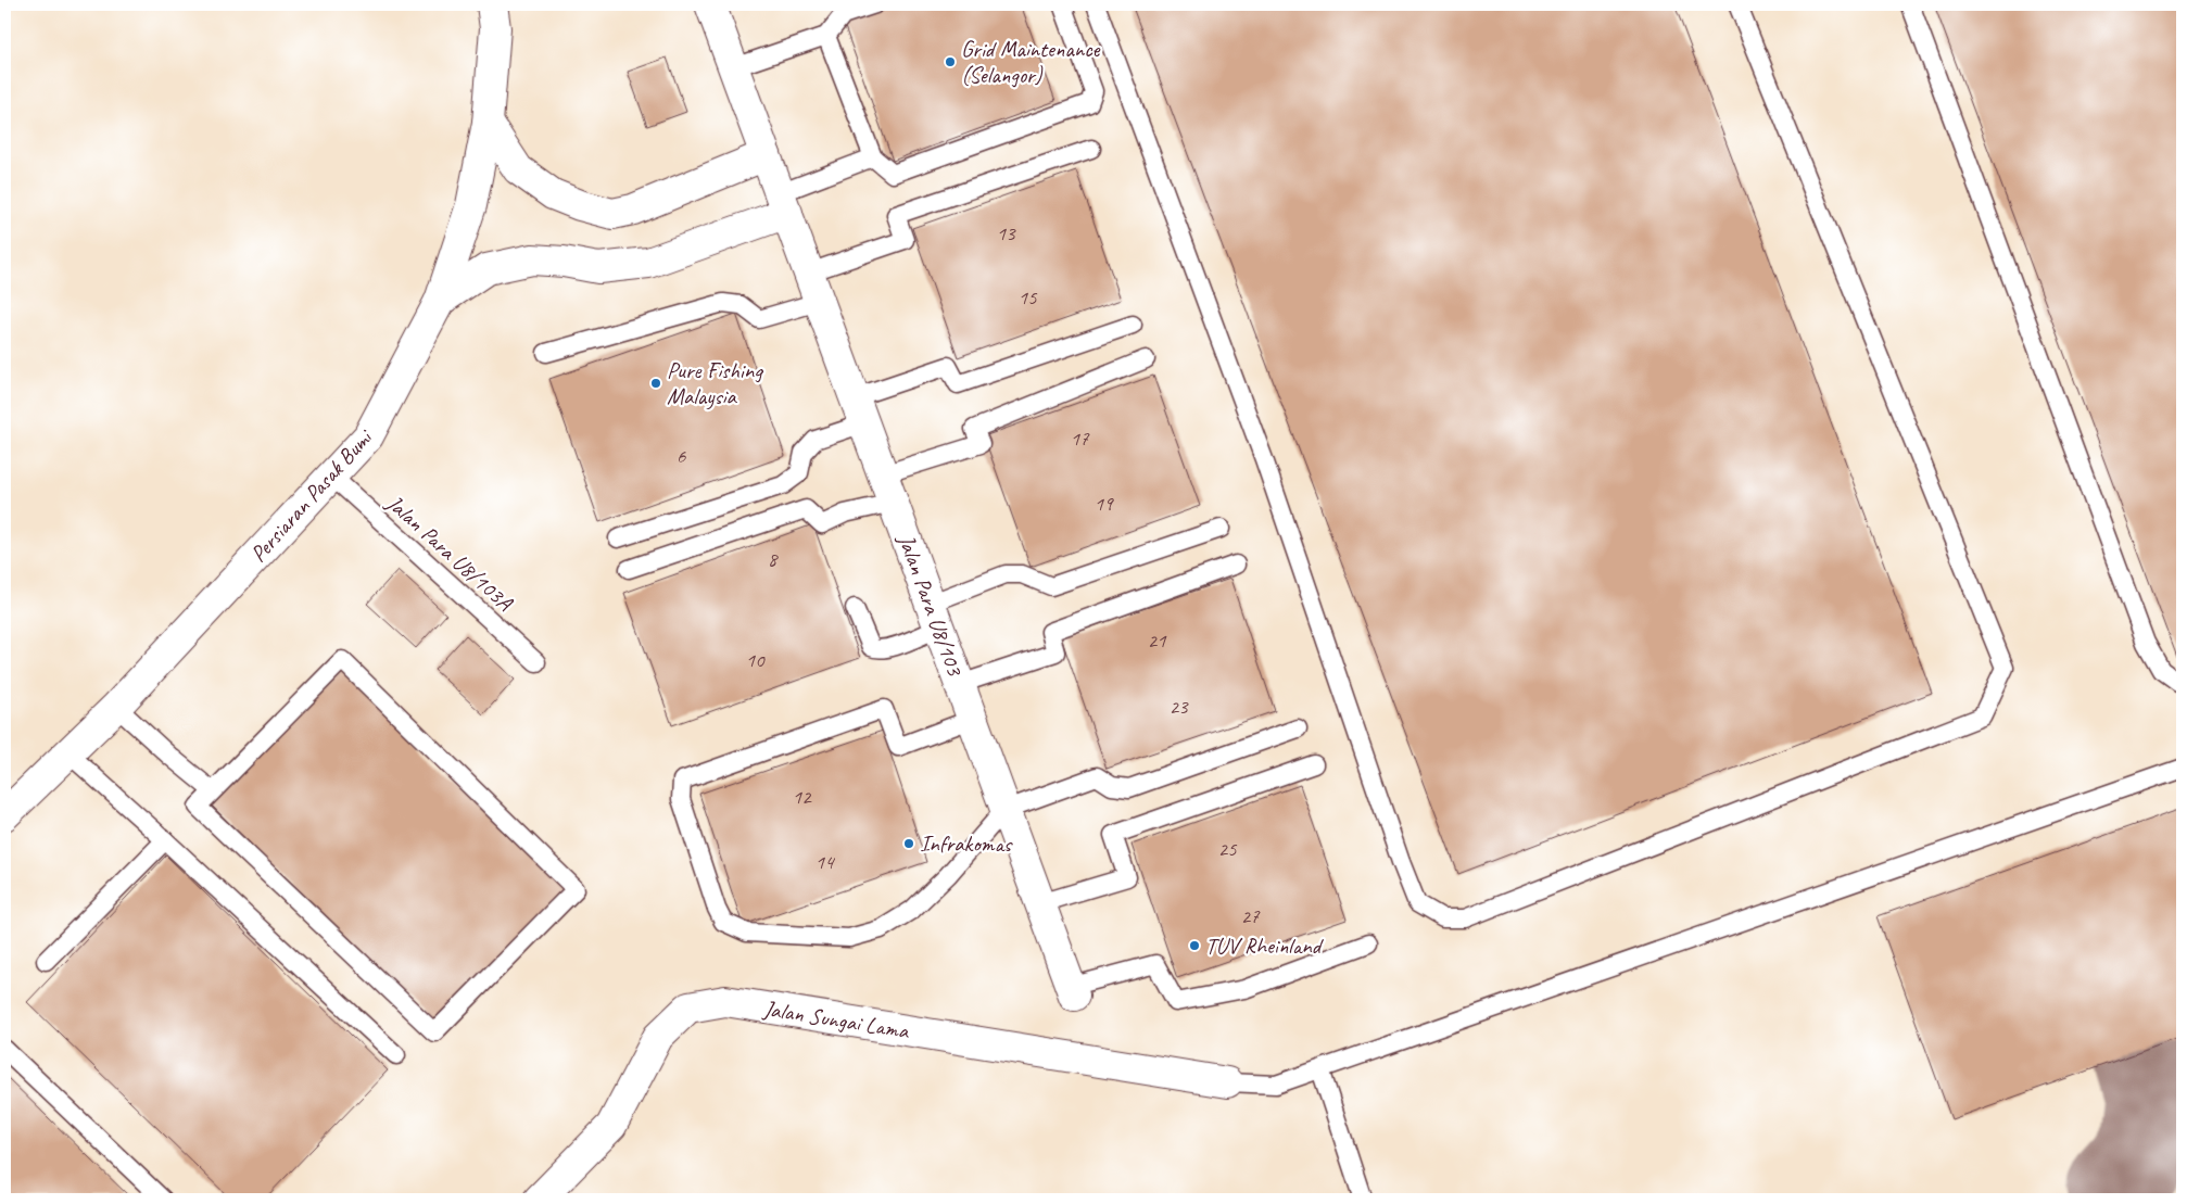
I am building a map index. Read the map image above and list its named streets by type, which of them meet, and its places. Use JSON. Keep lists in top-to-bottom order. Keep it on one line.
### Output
{"streets":{"street":["Persiaran Pasak Bumi","Jalan Para U8/103","Jalan Sungai Lama"],"lane":["Jalan Para U8/103A"]},"crossings":[["Persiaran Pasak Bumi","Jalan Para U8/103A"]],"places":["Grid Maintenance (Selangor)","Pure Fishing Malaysia","Infrakomas","TUV Rheinland"],"house_numbers":["13","15","17","6","19","8","21","10","23","12","25","14","27"]}
